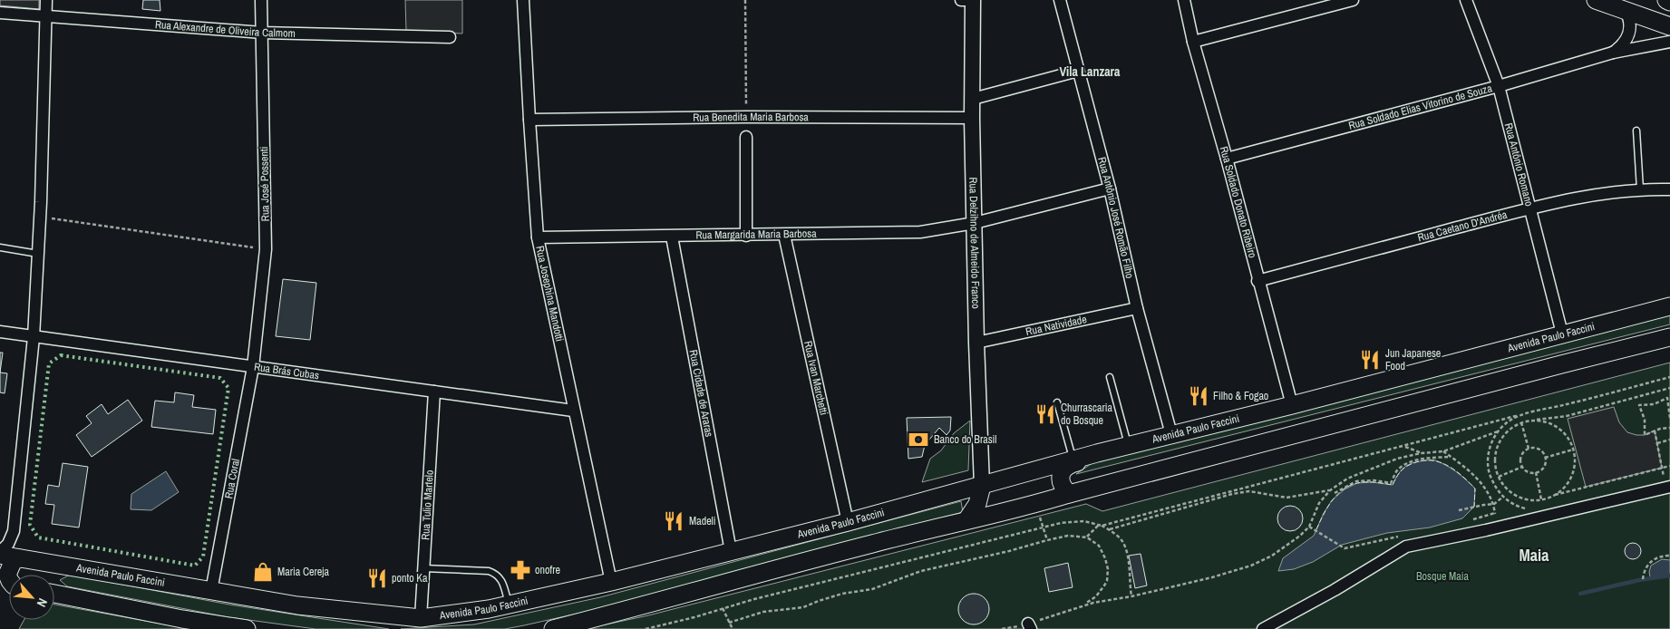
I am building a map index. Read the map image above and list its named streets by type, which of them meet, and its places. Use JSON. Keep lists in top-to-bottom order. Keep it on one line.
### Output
{"streets":{"main road":["Avenida Paulo Faccini"],"street":["Rua Alexandre de Oliveira Calmom","Rua Soldado Elias Vitorino de Souza","Rua Benedita Maria Barbosa","Rua Antônio Romano","Rua José Possenti","Rua Soldado Donato Ribeiro","Rua Antônio José Romão Filho","Rua Caetano D'Andréa","Rua Margarida Maria Barbosa","Rua Delzihno de Almeido Franco","Rua Josephina Mandotti","Rua Natividade","Rua Brás Cubas","Rua Ivan Marchetti","Rua Cidade de Araras","Rua Coral","Rua Tulio Martelo"]},"crossings":[["Rua Alexandre de Oliveira Calmom","Rua José Possenti"],["Rua Soldado Elias Vitorino de Souza","Rua Antônio Romano"],["Rua Soldado Elias Vitorino de Souza","Rua Soldado Donato Ribeiro"],["Rua Benedita Maria Barbosa","Rua Delzihno de Almeido Franco"],["Rua Benedita Maria Barbosa","Rua Josephina Mandotti"],["Rua Antônio Romano","Rua Caetano D'Andréa"],["Rua Antônio Romano","Avenida Paulo Faccini"],["Rua José Possenti","Rua Brás Cubas"],["Rua José Possenti","Rua Coral"],["Rua Soldado Donato Ribeiro","Rua Caetano D'Andréa"],["Rua Soldado Donato Ribeiro","Avenida Paulo Faccini"],["Rua Antônio José Romão Filho","Rua Margarida Maria Barbosa"],["Rua Antônio José Romão Filho","Rua Natividade"],["Rua Antônio José Romão Filho","Avenida Paulo Faccini"],["Rua Margarida Maria Barbosa","Rua Delzihno de Almeido Franco"],["Rua Margarida Maria Barbosa","Rua Josephina Mandotti"],["Rua Margarida Maria Barbosa","Rua Ivan Marchetti"],["Rua Margarida Maria Barbosa","Rua Cidade de Araras"],["Rua Delzihno de Almeido Franco","Rua Natividade"],["Rua Delzihno de Almeido Franco","Avenida Paulo Faccini"],["Rua Josephina Mandotti","Avenida Paulo Faccini"],["Rua Josephina Mandotti","Rua Brás Cubas"],["Avenida Paulo Faccini","Rua Ivan Marchetti"],["Avenida Paulo Faccini","Rua Cidade de Araras"],["Avenida Paulo Faccini","Rua Coral"],["Avenida Paulo Faccini","Rua Tulio Martelo"],["Rua Brás Cubas","Rua Coral"],["Rua Brás Cubas","Rua Tulio Martelo"]],"districts":["Vila Lanzara","Maia"],"parks":["Bosque Maia"],"places":{"restaurant":["Jun Japanese Food","Filho & Fogao","Churrascaria do Bosque","Madeli","ponto Ka"],"bank":["Banco do Brasil"],"pharmacy":["onofre"],"shop":["Maria Cereja"]},"north":"bottom right"}
